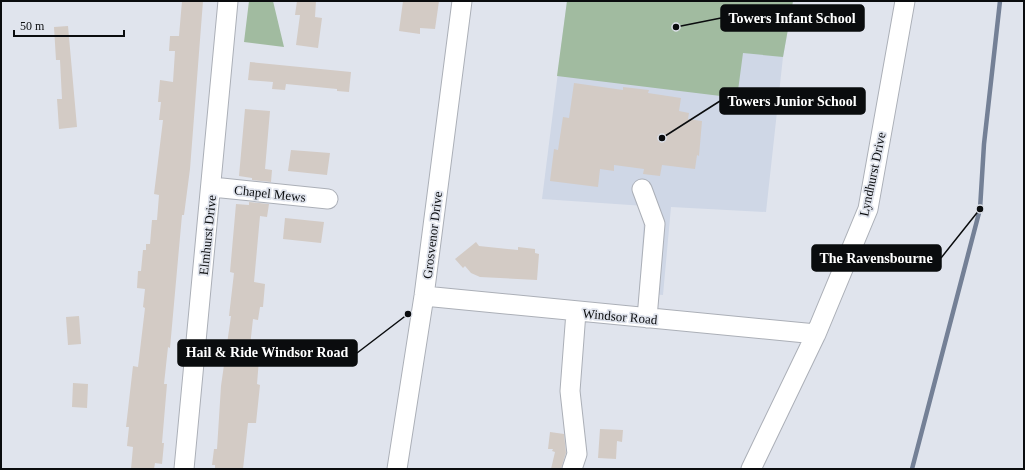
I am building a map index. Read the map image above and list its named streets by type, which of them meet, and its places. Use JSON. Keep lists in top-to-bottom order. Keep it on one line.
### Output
{"streets":{"street":["Lyndhurst Drive","Chapel Mews","Elmhurst Drive","Grosvenor Drive","Windsor Road"]},"crossings":[["Lyndhurst Drive","Windsor Road"],["Chapel Mews","Elmhurst Drive"],["Grosvenor Drive","Windsor Road"]],"places":["Towers Infant School","Towers Junior School","The Ravensbourne","Hail & Ride Windsor Road"],"scale_bar":"50 m"}
